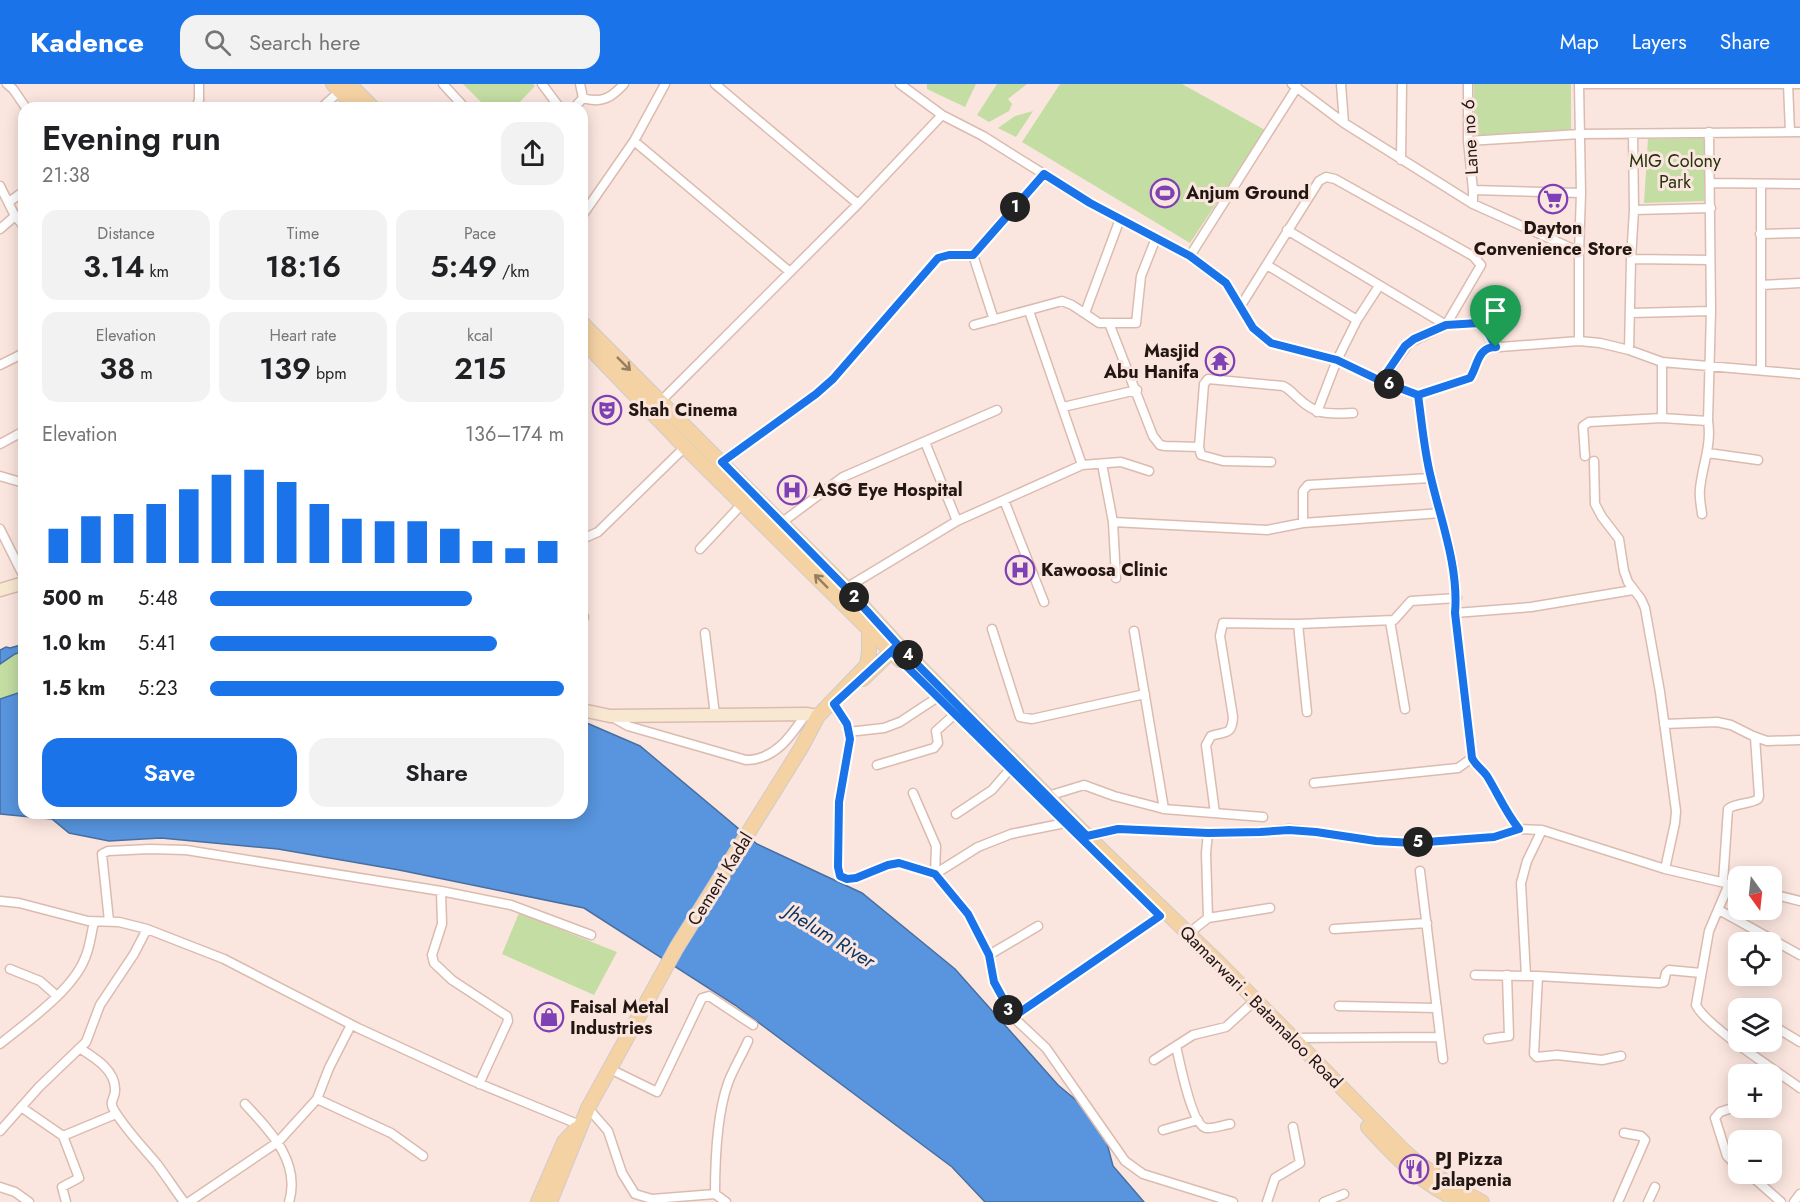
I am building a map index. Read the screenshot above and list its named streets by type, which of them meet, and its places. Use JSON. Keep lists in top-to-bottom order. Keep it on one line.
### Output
{"streets":{"main road":["Cement Kadal","Qamarwari - Batamaloo Road"],"street":["Lane no 6"]},"water":["Jhelum River"],"parks":["MIG Colony Park"],"places":{"sports":["Anjum Ground"],"supermarket":["Dayton Convenience Store"],"temple":["Masjid Abu Hanifa"],"theatre":["Shah Cinema"],"hospital":["ASG Eye Hospital","Kawoosa Clinic"],"shop":["Faisal Metal Industries"],"restaurant":["PJ Pizza Jalapenia"]},"north":"bottom","page":{"header":"Kadence","search":"Search here","nav":["Map","Layers","Share"],"heading":["Evening run","21:38"],"pins":["1","6","2","4","5","3"],"stats":[["Distance","3.14 km"],["Time","18:16"],["Pace","5:49 /km"],["Elevation","38 m"],["Heart rate","139 bpm"],["kcal","215"]],"chart":["Elevation","136–174 m"],"list":[{"name":"500 m","note":"5:48"},{"name":"1.0 km","note":"5:41"},{"name":"1.5 km","note":"5:23"}],"buttons":["Save","Share"],"map_buttons":["+","−"]}}
